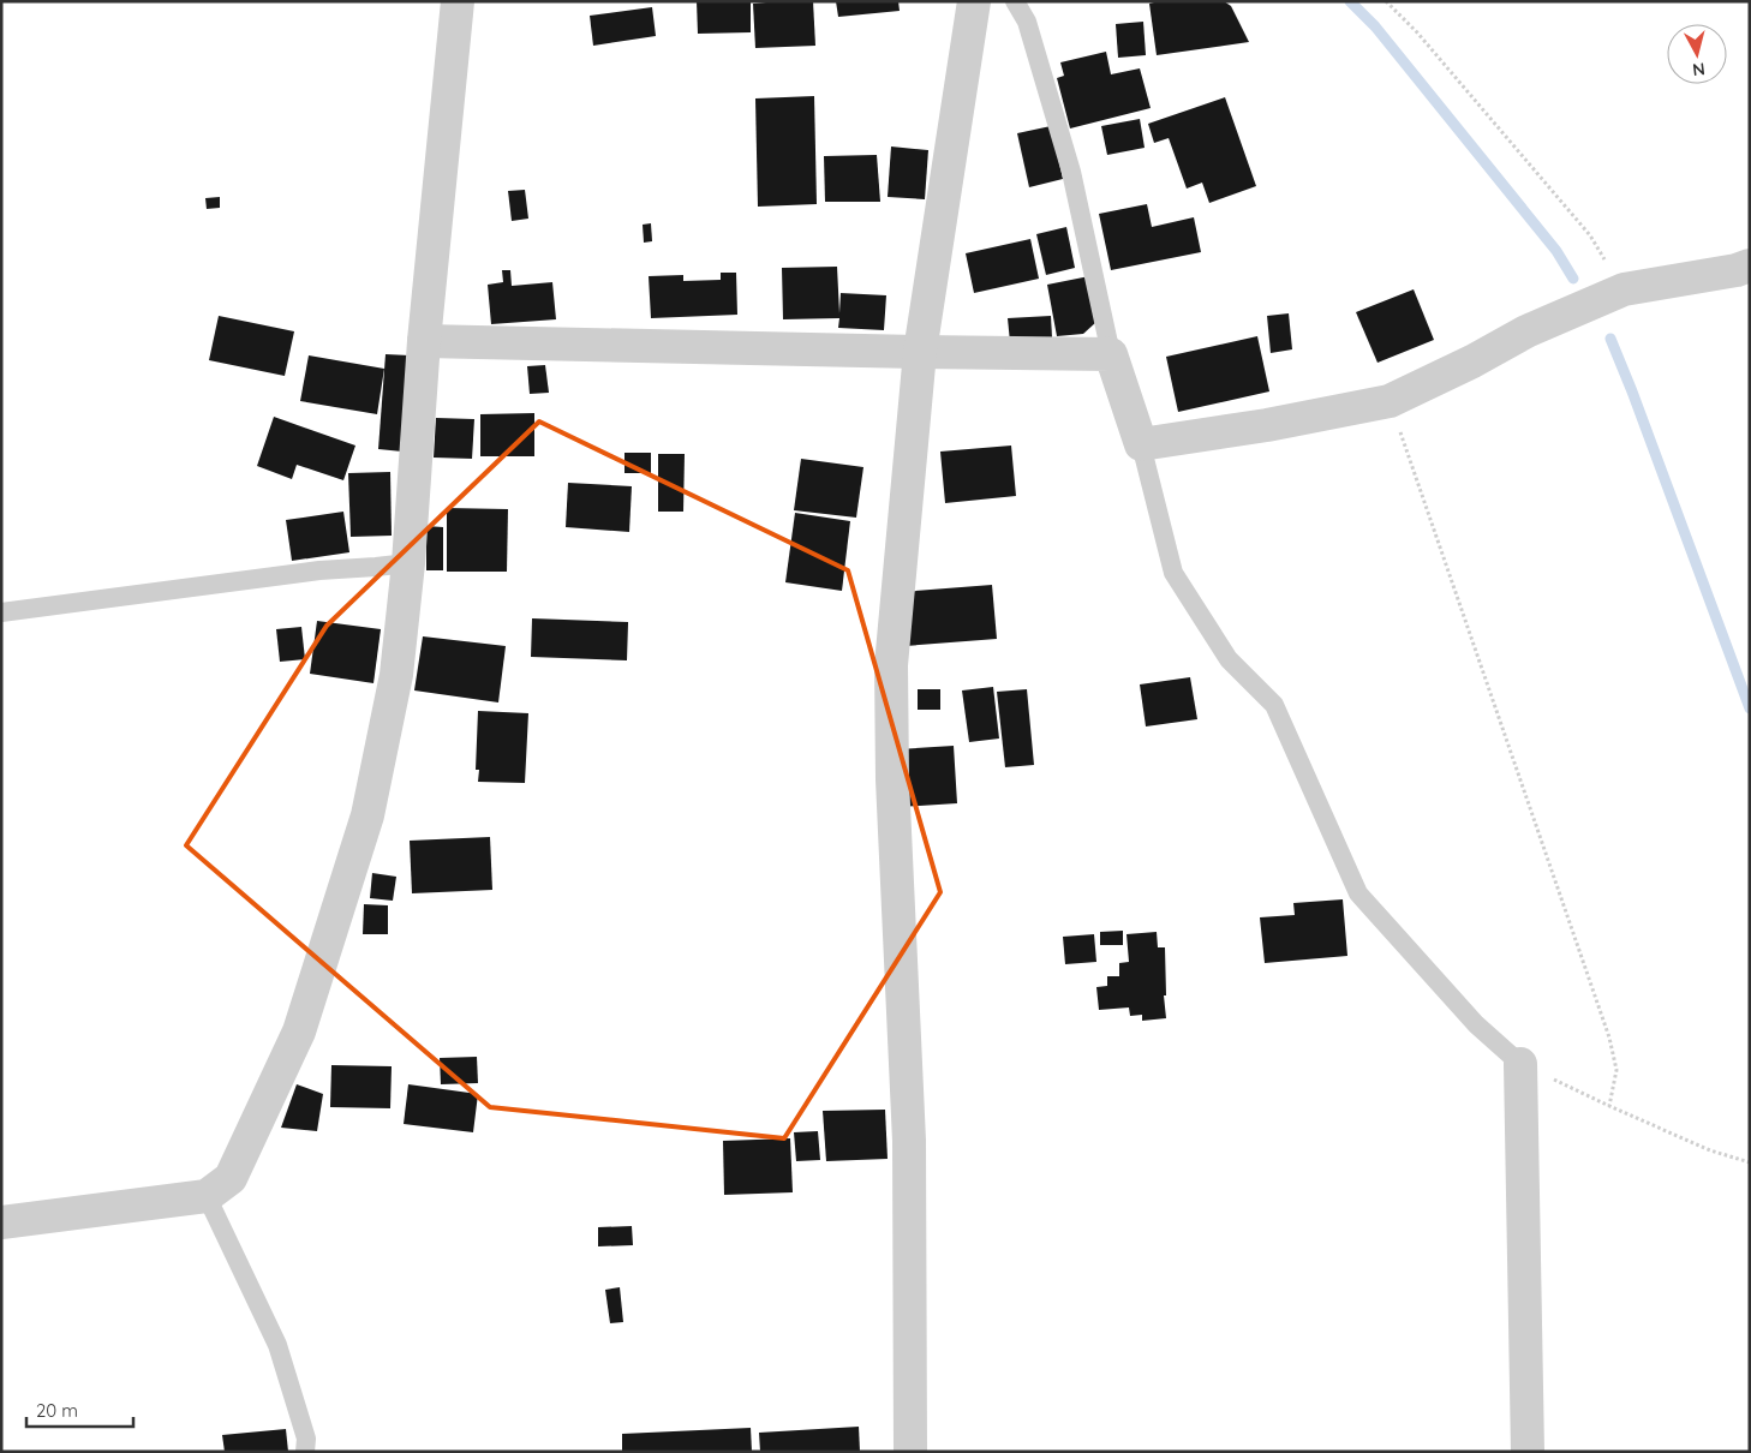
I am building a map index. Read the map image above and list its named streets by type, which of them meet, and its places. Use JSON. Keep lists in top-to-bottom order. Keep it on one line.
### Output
{"scale_bar":"20 m","north":"bottom"}
